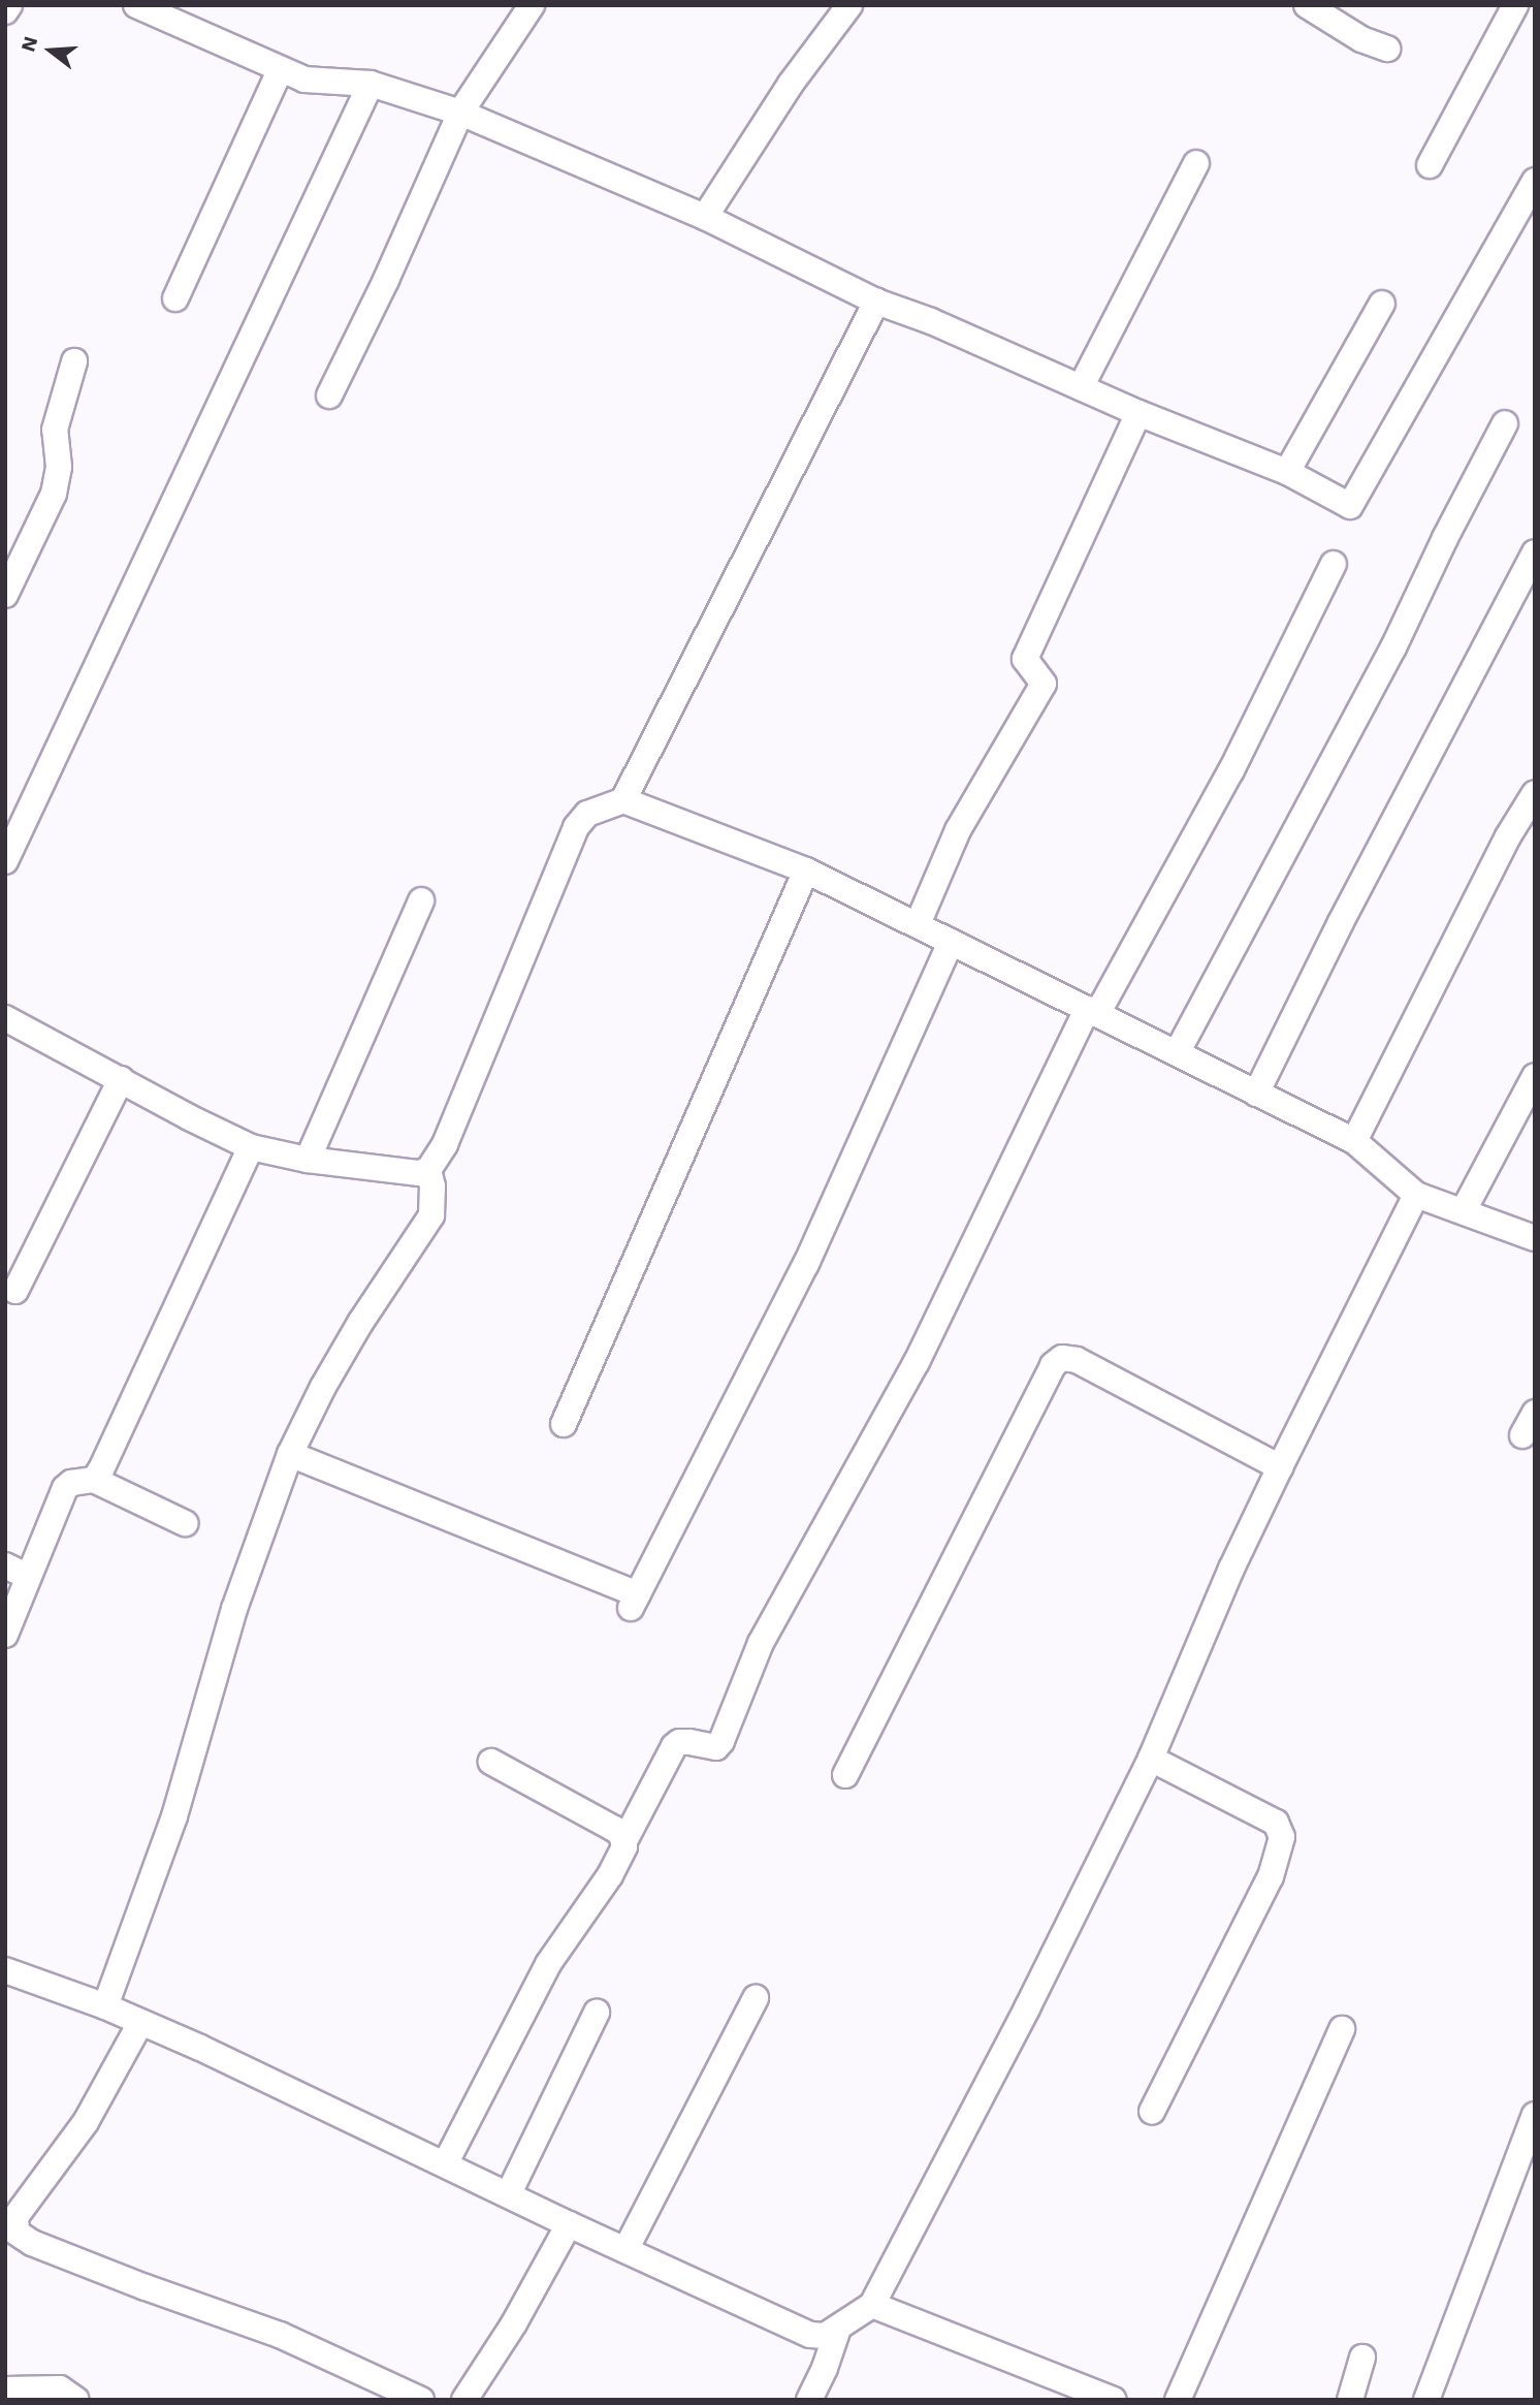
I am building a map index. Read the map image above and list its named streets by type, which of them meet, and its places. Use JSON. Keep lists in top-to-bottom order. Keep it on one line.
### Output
{"north":"left"}
